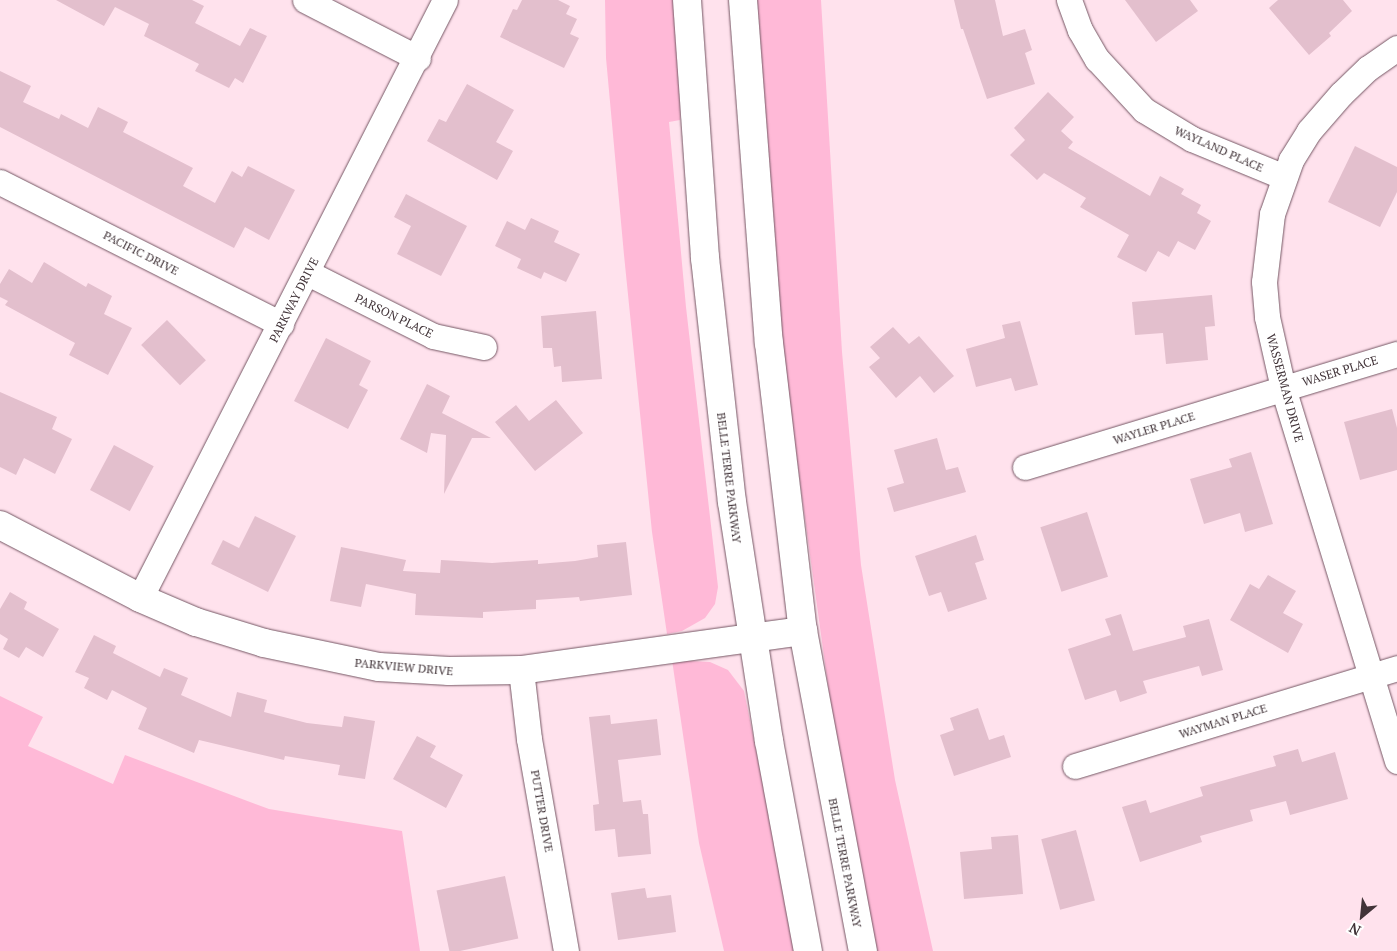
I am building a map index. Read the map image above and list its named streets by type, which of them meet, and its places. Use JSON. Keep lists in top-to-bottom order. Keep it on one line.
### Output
{"streets":{"main road":["BELLE TERRE PARKWAY","PARKVIEW DRIVE"],"street":["WAYLAND PLACE","PACIFIC DRIVE","PARKWAY DRIVE","PARSON PLACE","WASER PLACE","WASSERMAN DRIVE","WAYLER PLACE","WAYMAN PLACE","PUTTER DRIVE"]},"crossings":[["WAYLAND PLACE","WASSERMAN DRIVE"],["PACIFIC DRIVE","PARKWAY DRIVE"],["PARKWAY DRIVE","PARSON PLACE"],["PARKWAY DRIVE","PARKVIEW DRIVE"],["WASER PLACE","WASSERMAN DRIVE"],["WASER PLACE","WAYLER PLACE"],["WASSERMAN DRIVE","WAYLER PLACE"],["WASSERMAN DRIVE","WAYMAN PLACE"],["BELLE TERRE PARKWAY","PARKVIEW DRIVE"],["PARKVIEW DRIVE","PUTTER DRIVE"]],"north":"bottom left"}
